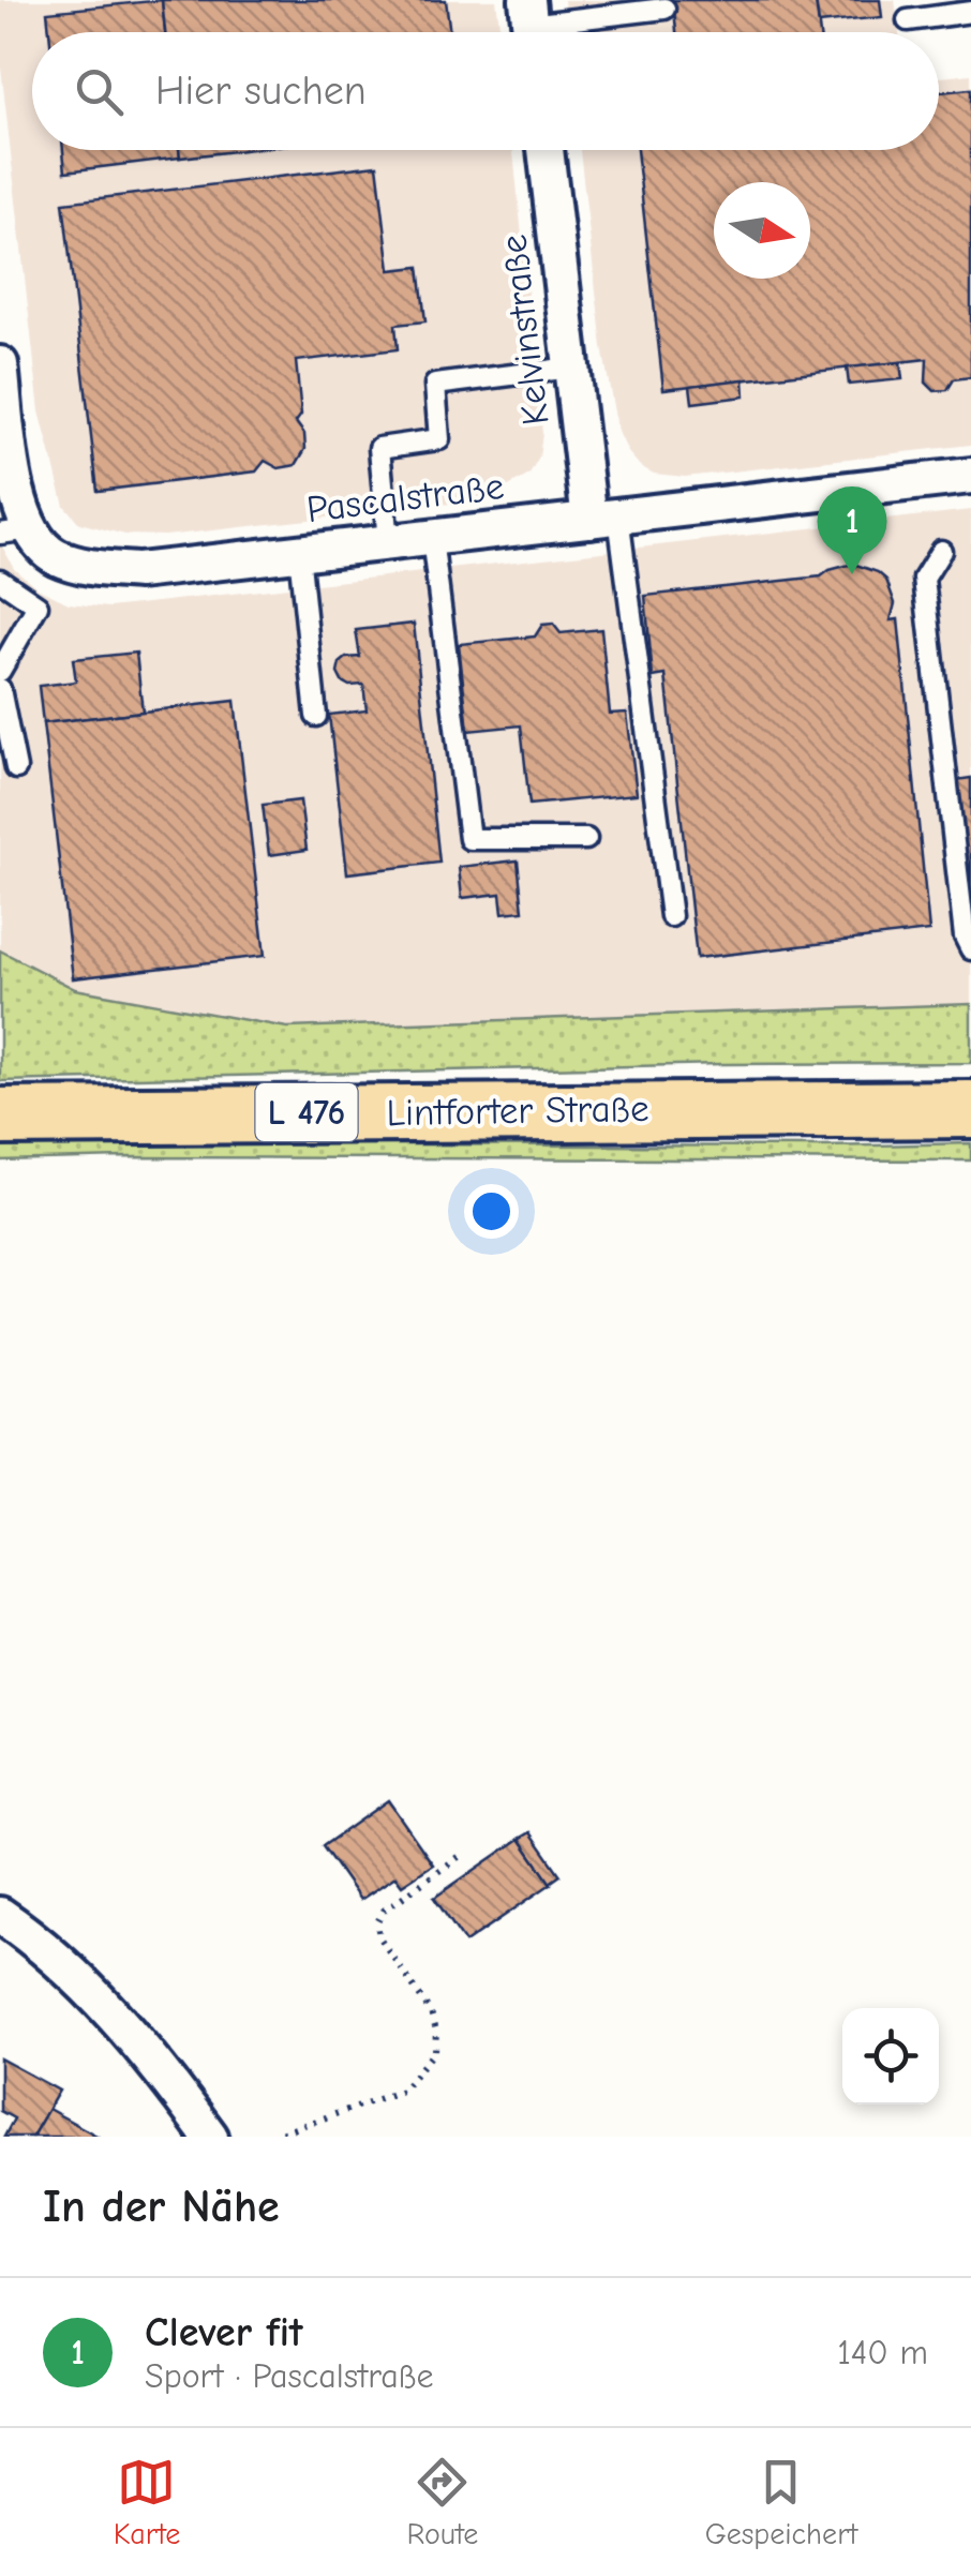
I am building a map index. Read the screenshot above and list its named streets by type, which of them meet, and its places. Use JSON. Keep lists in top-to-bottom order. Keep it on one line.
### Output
{"streets":{"main road":["Lintforter Straße","L 476"],"street":["Kelvinstraße","Pascalstraße"]},"crossings":[["Kelvinstraße","Pascalstraße"]],"north":"right","page":{"search":"Hier suchen","pins":"1","heading":"In der Nähe","list":[{"mark":"1","name":"Clever fit","note":"Sport · Pascalstraße","value":"140 m"}],"nav":["Karte","Route","Gespeichert"]}}
